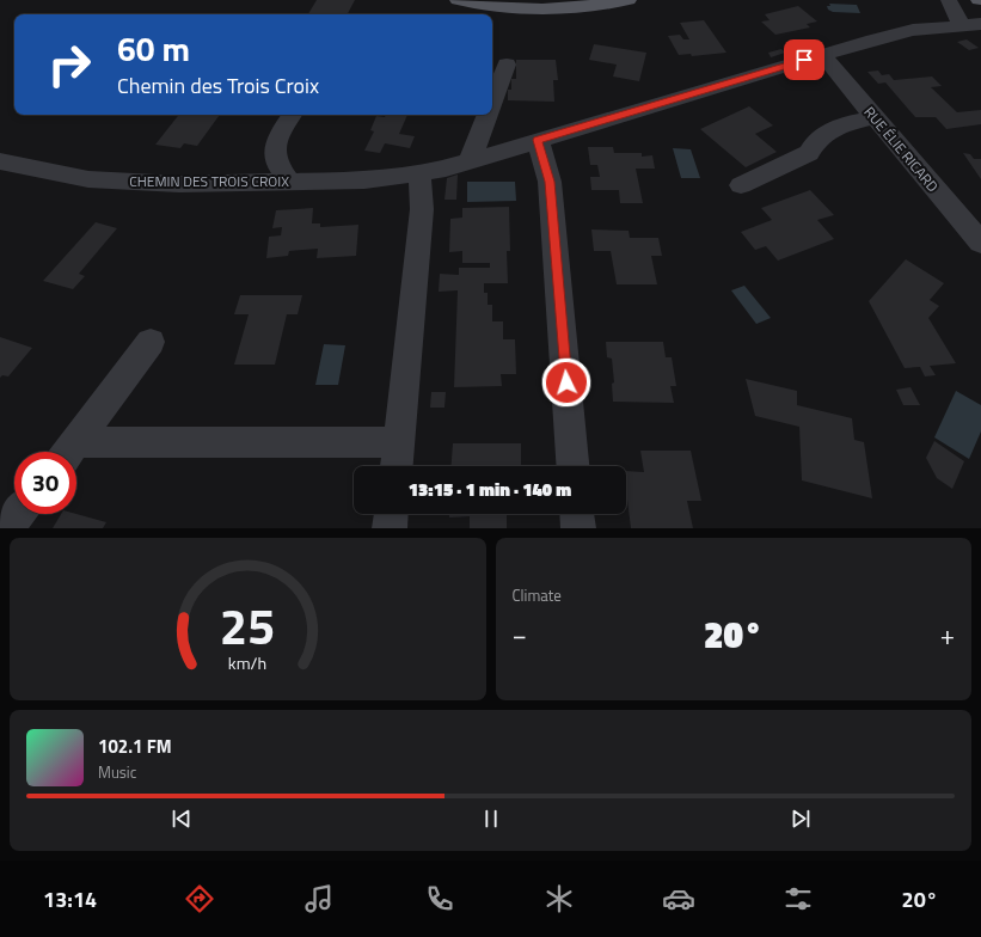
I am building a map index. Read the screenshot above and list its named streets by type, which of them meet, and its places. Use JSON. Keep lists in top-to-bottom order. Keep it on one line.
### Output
{"streets":{"street":["RUE ÉLIE RICARD","CHEMIN DES TROIS CROIX"]},"crossings":[["RUE ÉLIE RICARD","CHEMIN DES TROIS CROIX"]],"page":{"turn":["60 m","Chemin des Trois Croix"],"limit":"30","trip":"13:15 · 1 min · 140 m","tile":"Climate","heat":["−","20°","+"],"song":["102.1 FM","Music"],"tabs":["13:14","20°"],"gauge":["25","km/h"]}}
